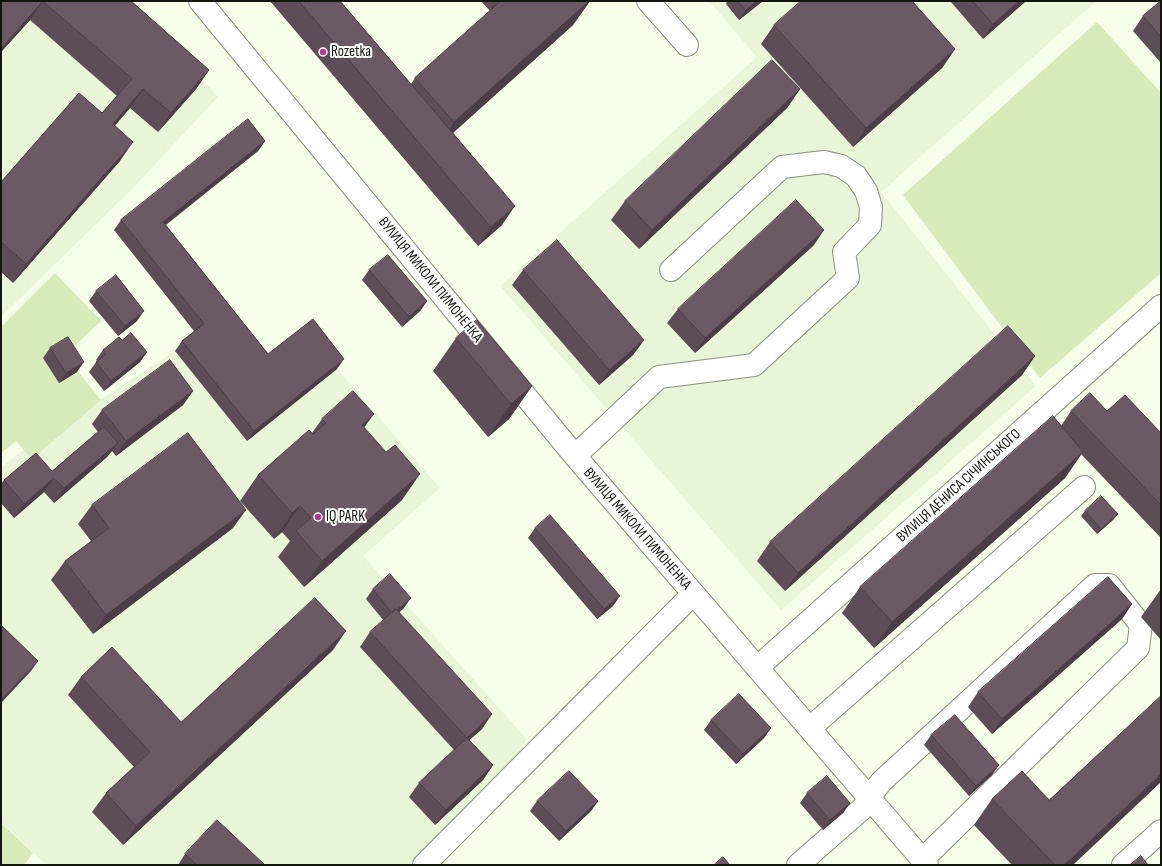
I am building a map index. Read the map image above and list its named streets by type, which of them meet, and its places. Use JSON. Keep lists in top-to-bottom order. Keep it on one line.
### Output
{"streets":{"street":["ВУЛИЦЯ МИКОЛИ ПИМОНЕНКА","ВУЛИЦЯ ДЕНИСА СІЧИНСЬКОГО"]},"crossings":[["ВУЛИЦЯ МИКОЛИ ПИМОНЕНКА","ВУЛИЦЯ ДЕНИСА СІЧИНСЬКОГО"]],"places":["Rozetka","IQ PARK"]}
